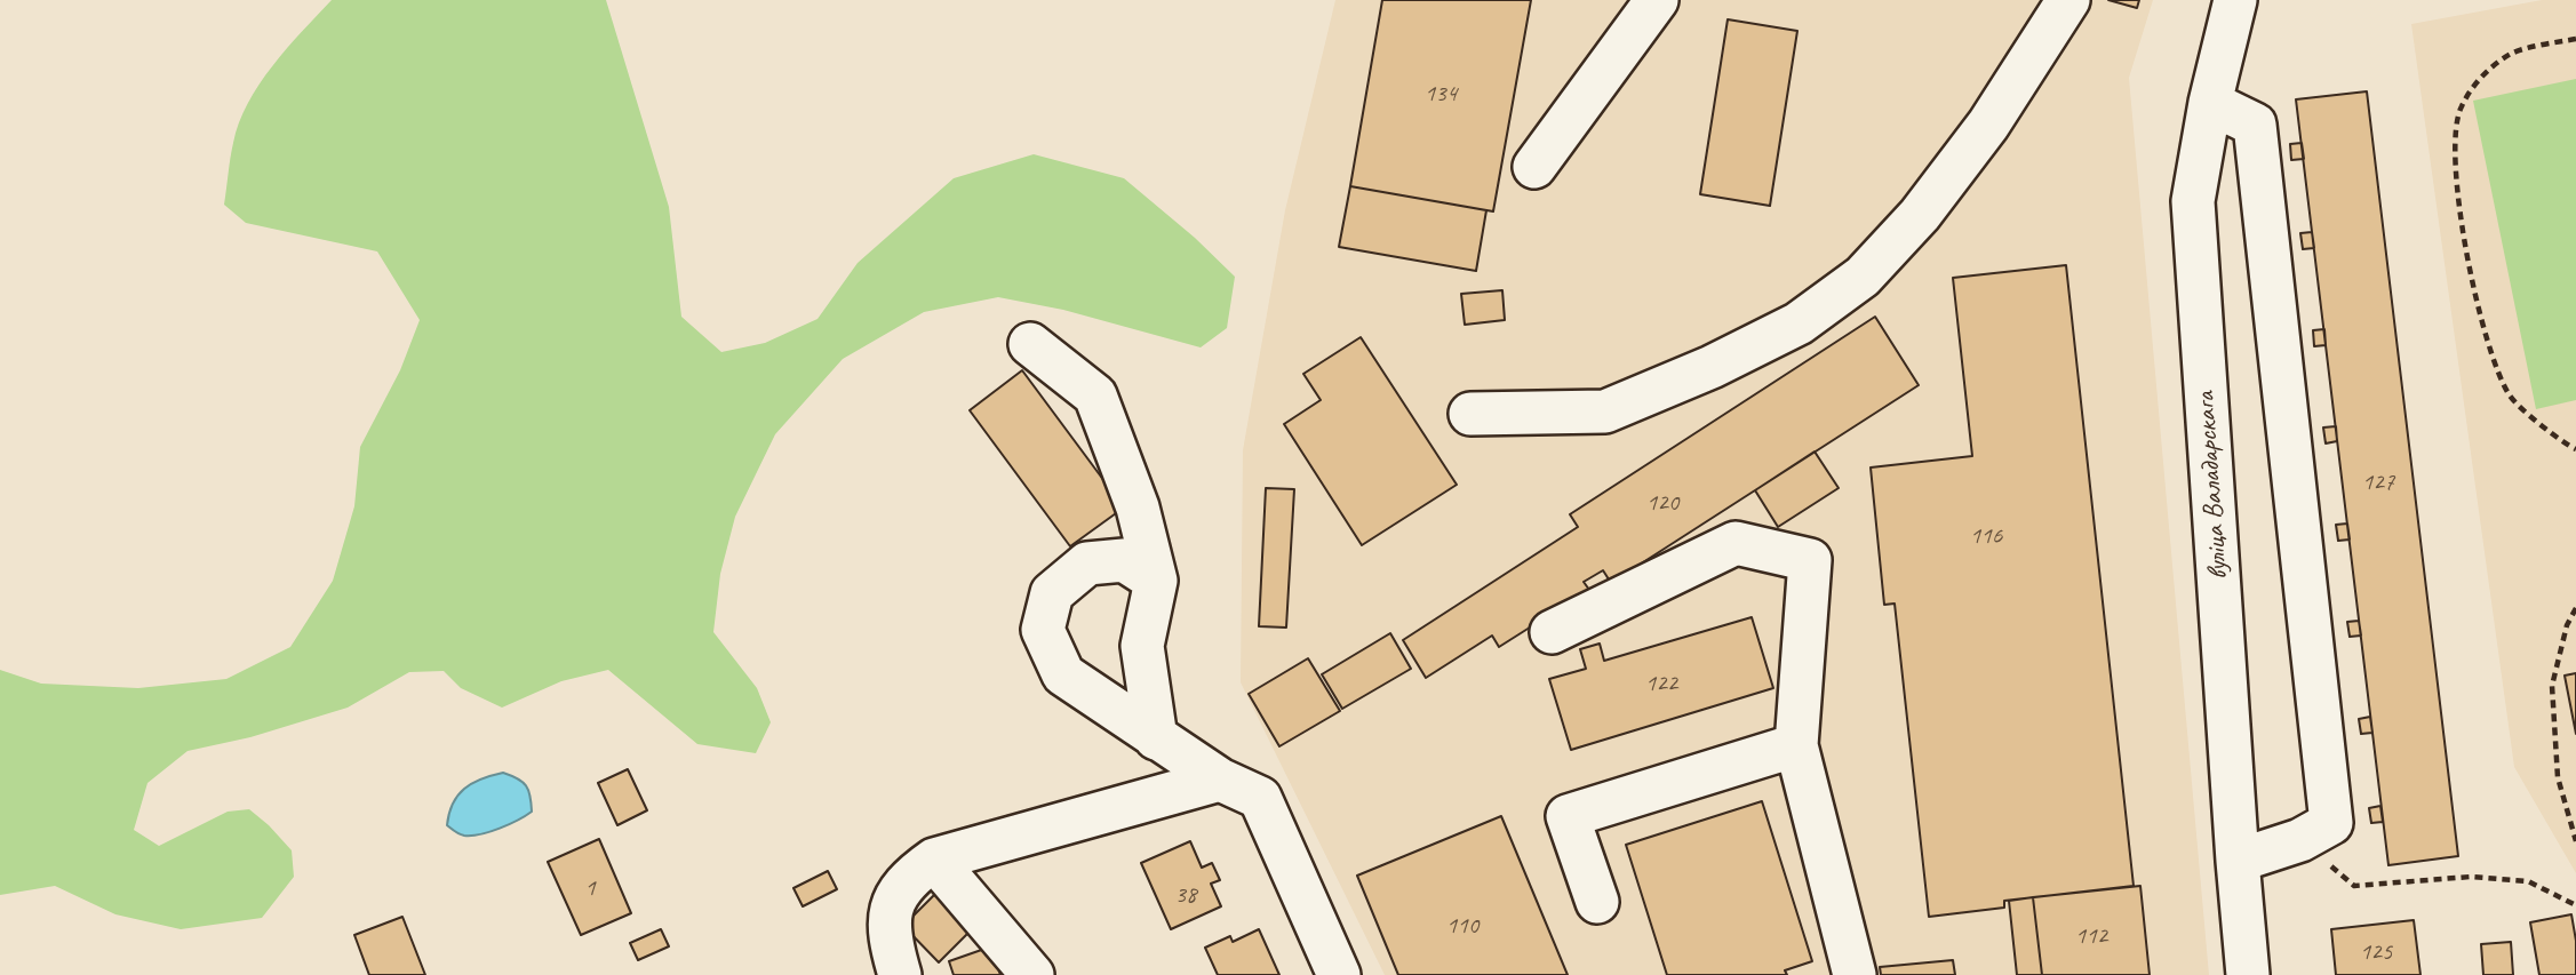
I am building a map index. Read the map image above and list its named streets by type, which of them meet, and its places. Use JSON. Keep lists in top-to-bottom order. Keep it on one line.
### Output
{"streets":{"street":["вуліца Валадарскага"]},"house_numbers":["134","127","120","116","122","1","38","110","112","125"]}
